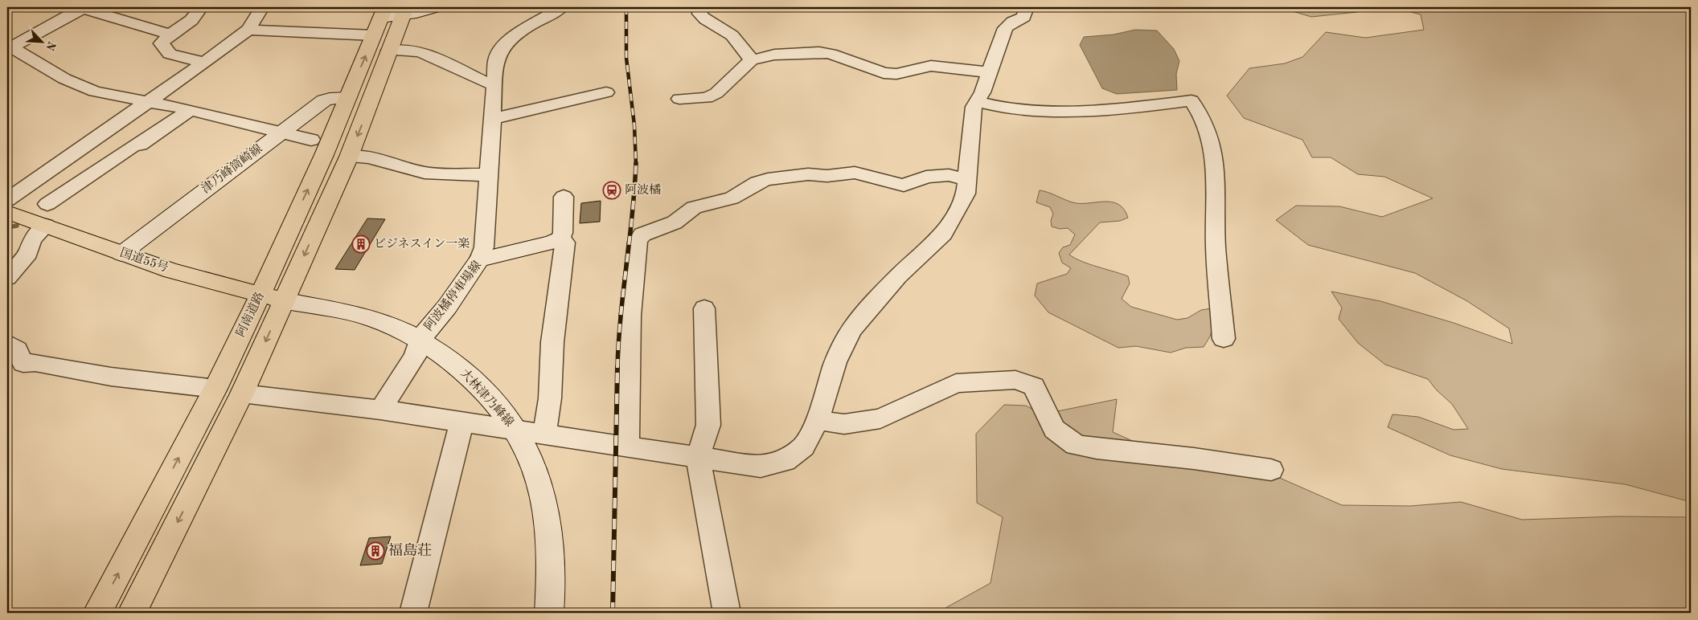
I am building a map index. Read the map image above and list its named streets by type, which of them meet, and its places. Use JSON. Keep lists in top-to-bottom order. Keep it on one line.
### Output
{"streets":{"highway":["国道55号","阿南道路"],"main road":["津乃峰筒崎線","阿波橘停車場線","大林津乃峰線"]},"crossings":[["津乃峰筒崎線","国道55号"],["津乃峰筒崎線","阿南道路"],["国道55号","阿南道路"],["国道55号","大林津乃峰線"],["阿波橘停車場線","大林津乃峰線"],["阿南道路","大林津乃峰線"]],"places":{"station":["阿波橘"],"building":["ビジネスイン一楽","福島荘"]},"north":"bottom right"}
